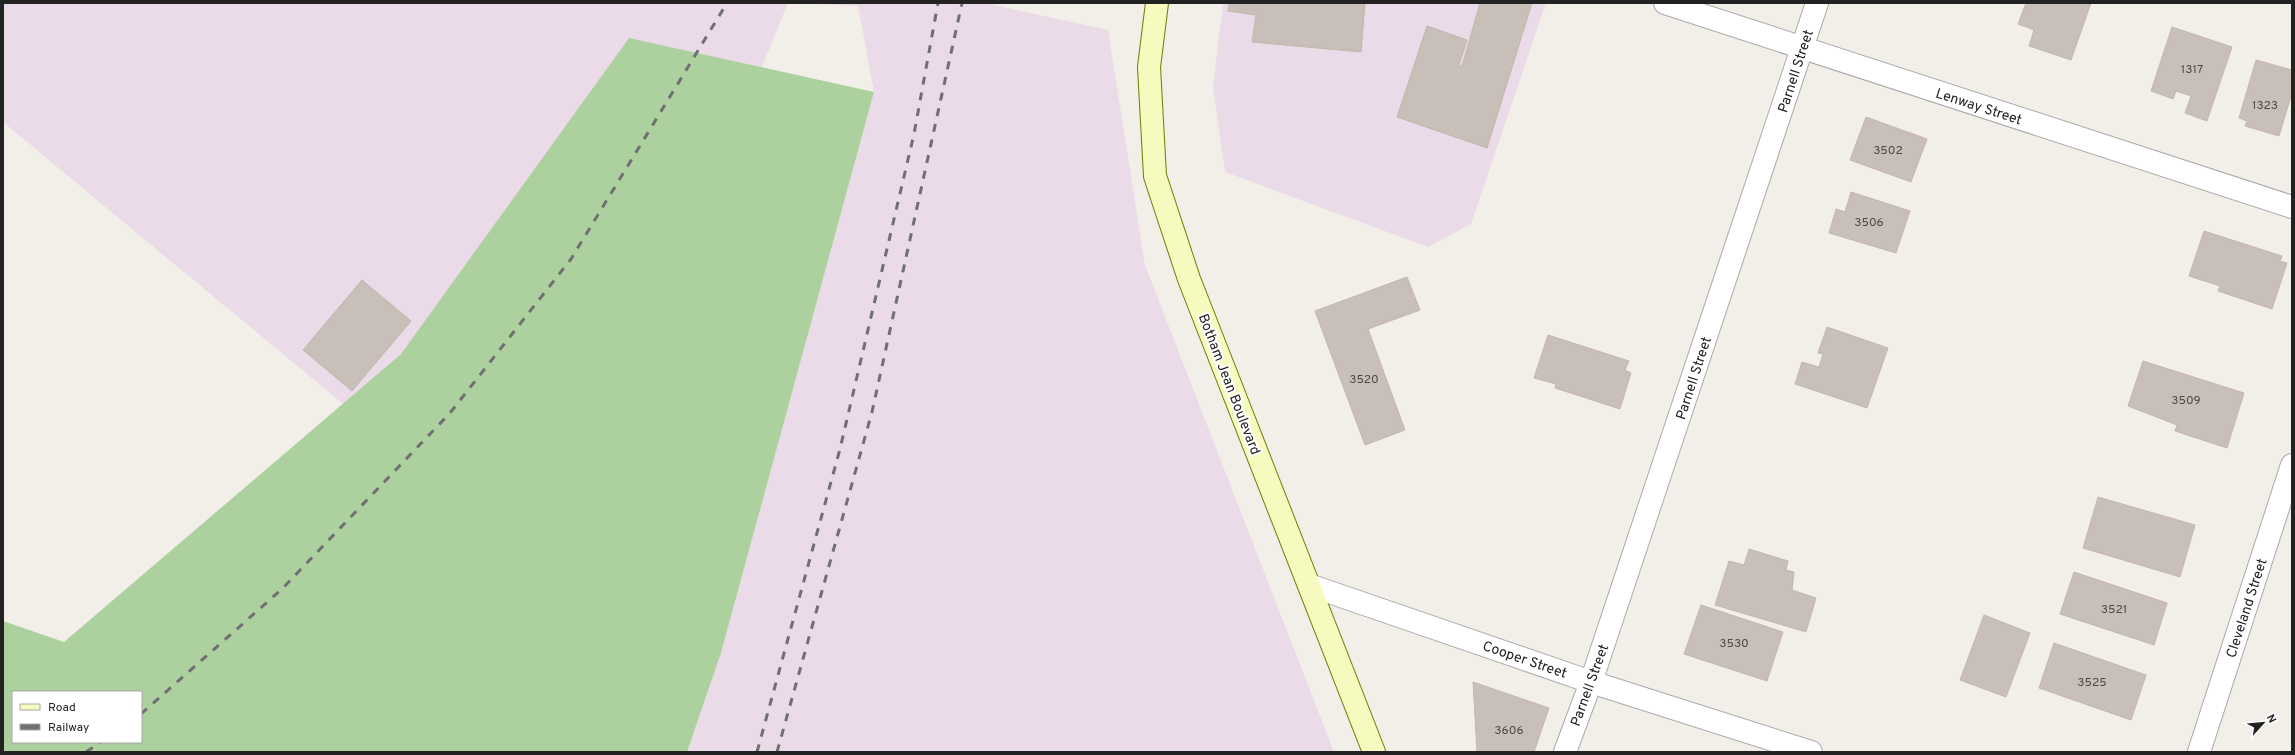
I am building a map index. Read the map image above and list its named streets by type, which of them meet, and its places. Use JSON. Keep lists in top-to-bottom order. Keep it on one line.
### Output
{"streets":{"main road":["Botham Jean Boulevard"],"street":["Parnell Street","Lenway Street","Cleveland Street","Cooper Street"]},"crossings":[["Parnell Street","Lenway Street"],["Parnell Street","Cooper Street"],["Botham Jean Boulevard","Cooper Street"]],"house_numbers":["1317","1323","3502","3506","3520","3509","3521","3530","3525","3606"],"legend":["Road","Railway"],"north":"top right"}
